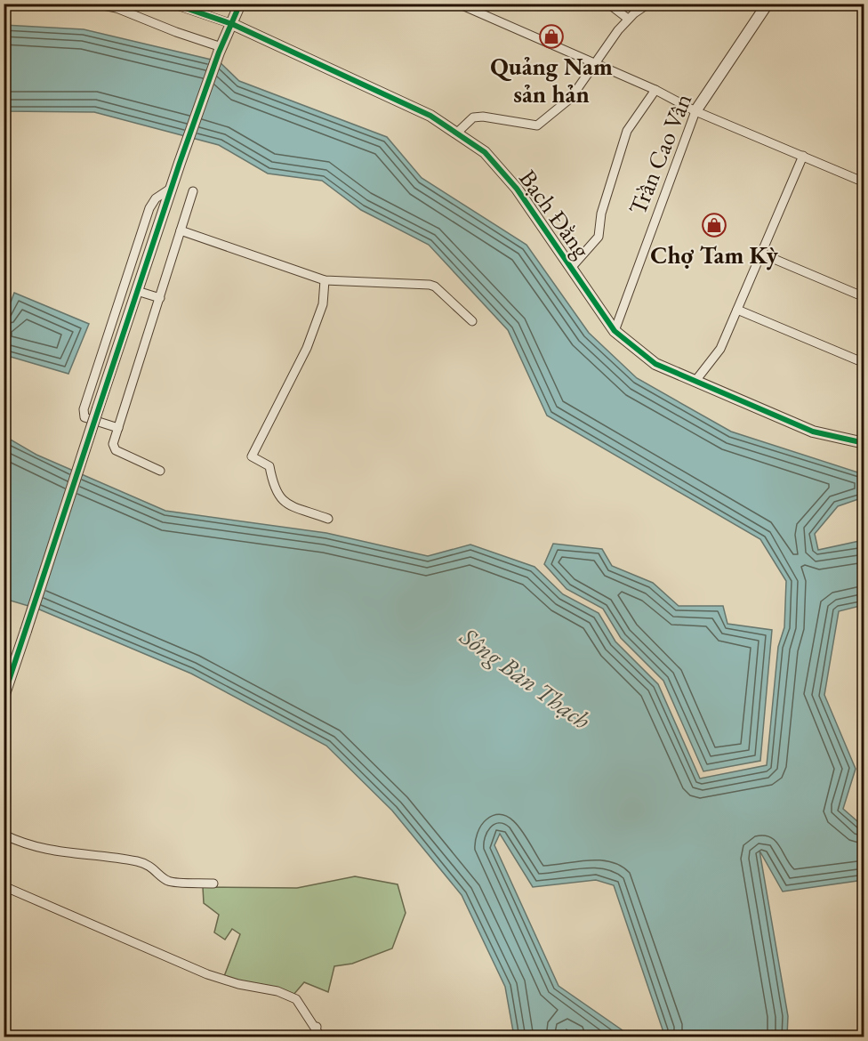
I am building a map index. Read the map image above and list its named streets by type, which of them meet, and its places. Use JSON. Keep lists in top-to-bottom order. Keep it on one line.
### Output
{"streets":{"street":["Trần Cao Vân","Bạch Đằng"]},"crossings":[["Trần Cao Vân","Bạch Đằng"]],"water":["Sông Bàn Thạch"],"places":{"shop":["Quảng Nam sản hản","Chợ Tam Kỳ"]}}
